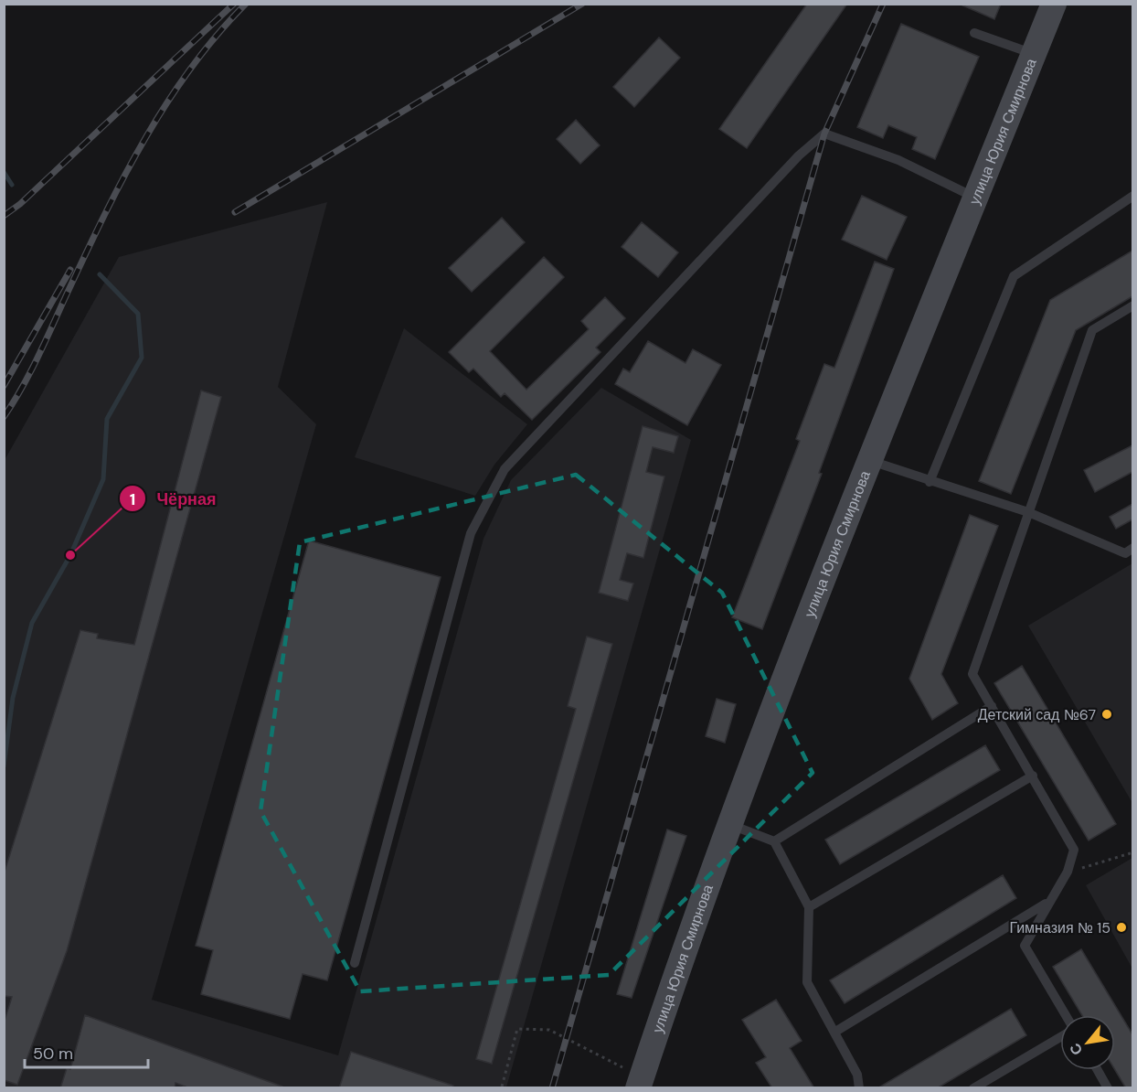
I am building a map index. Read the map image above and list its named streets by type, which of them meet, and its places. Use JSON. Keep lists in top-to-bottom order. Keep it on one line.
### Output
{"streets":{"main road":["улица Юрия Смирнова"]},"places":["Чёрная","Детский сад №67","Гимназия № 15"],"scale_bar":"50 m","north":"bottom left"}
